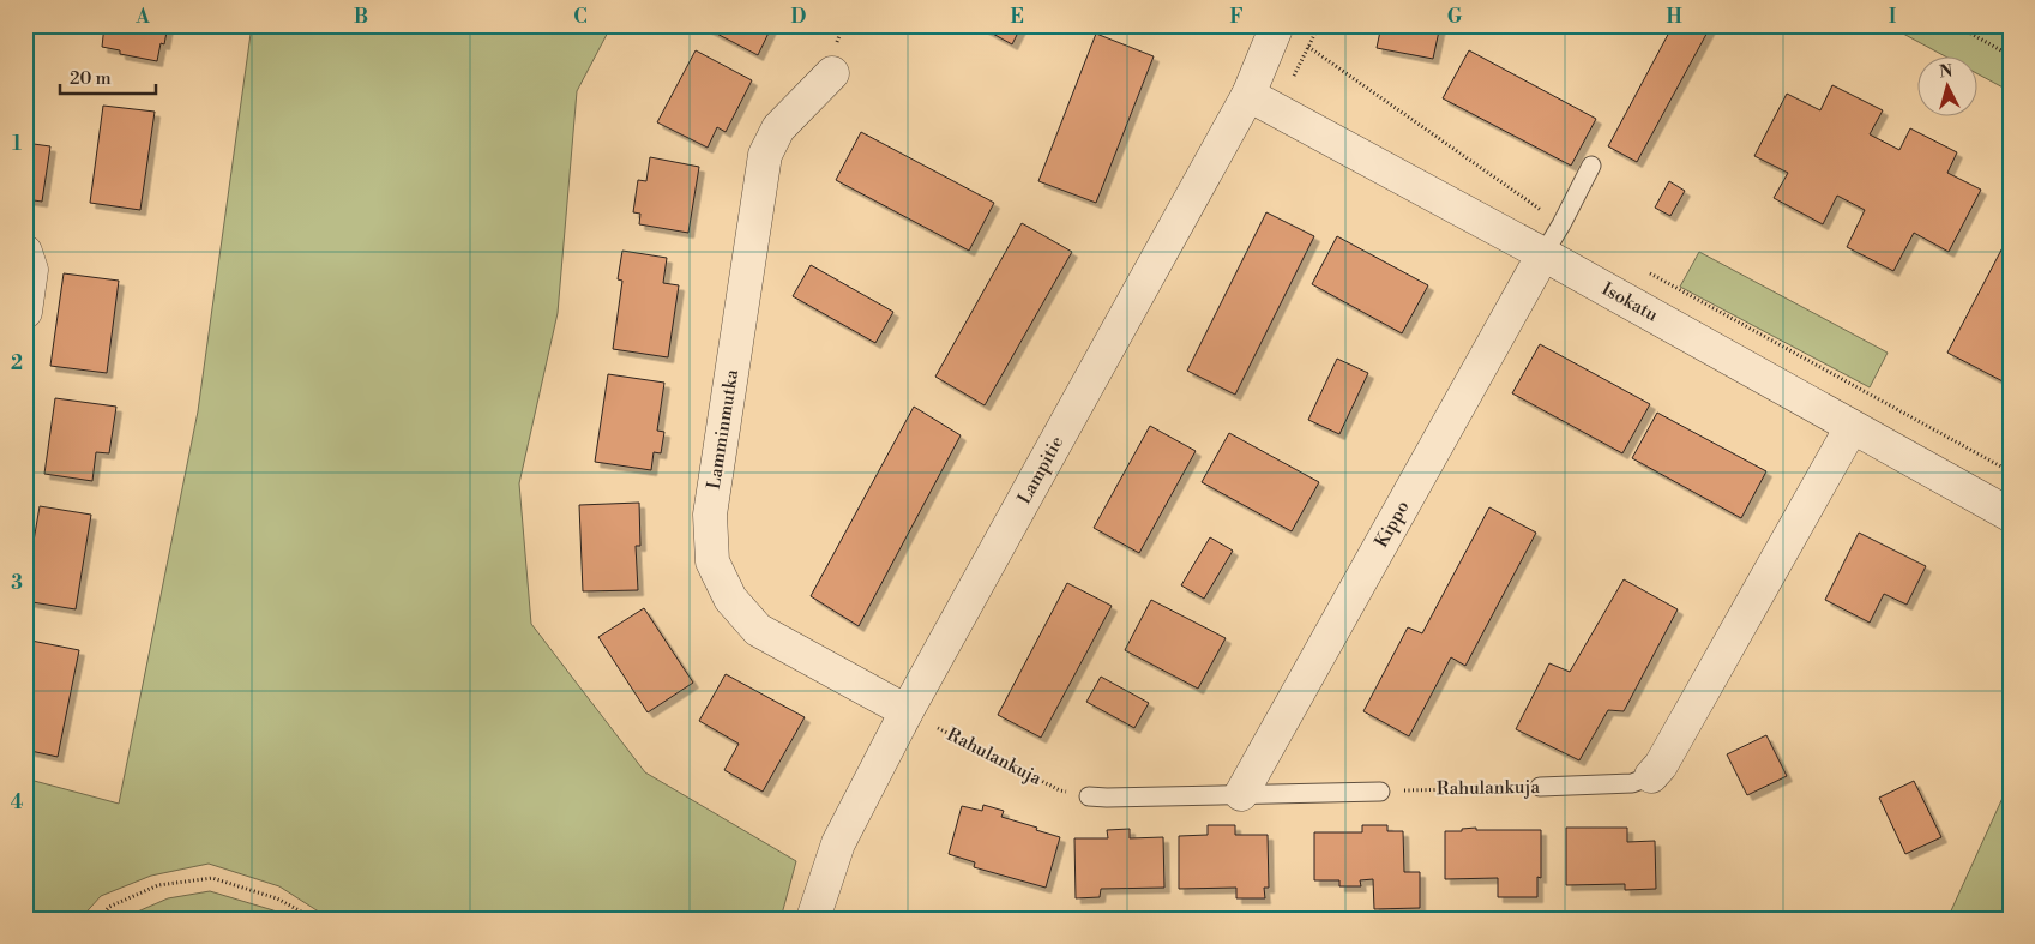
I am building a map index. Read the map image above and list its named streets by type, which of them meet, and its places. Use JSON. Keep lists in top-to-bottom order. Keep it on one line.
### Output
{"streets":{"street":["Isokatu","Lamminmutka","Lampitie","Kippo","Rahulankuja"]},"crossings":[["Isokatu","Lampitie"],["Isokatu","Kippo"],["Isokatu","Rahulankuja"],["Lamminmutka","Lampitie"]],"scale_bar":"20 m","north":"top","grid":{"columns":["A","B","C","D","E","F","G","H","I"],"rows":["1","2","3","4"]}}
